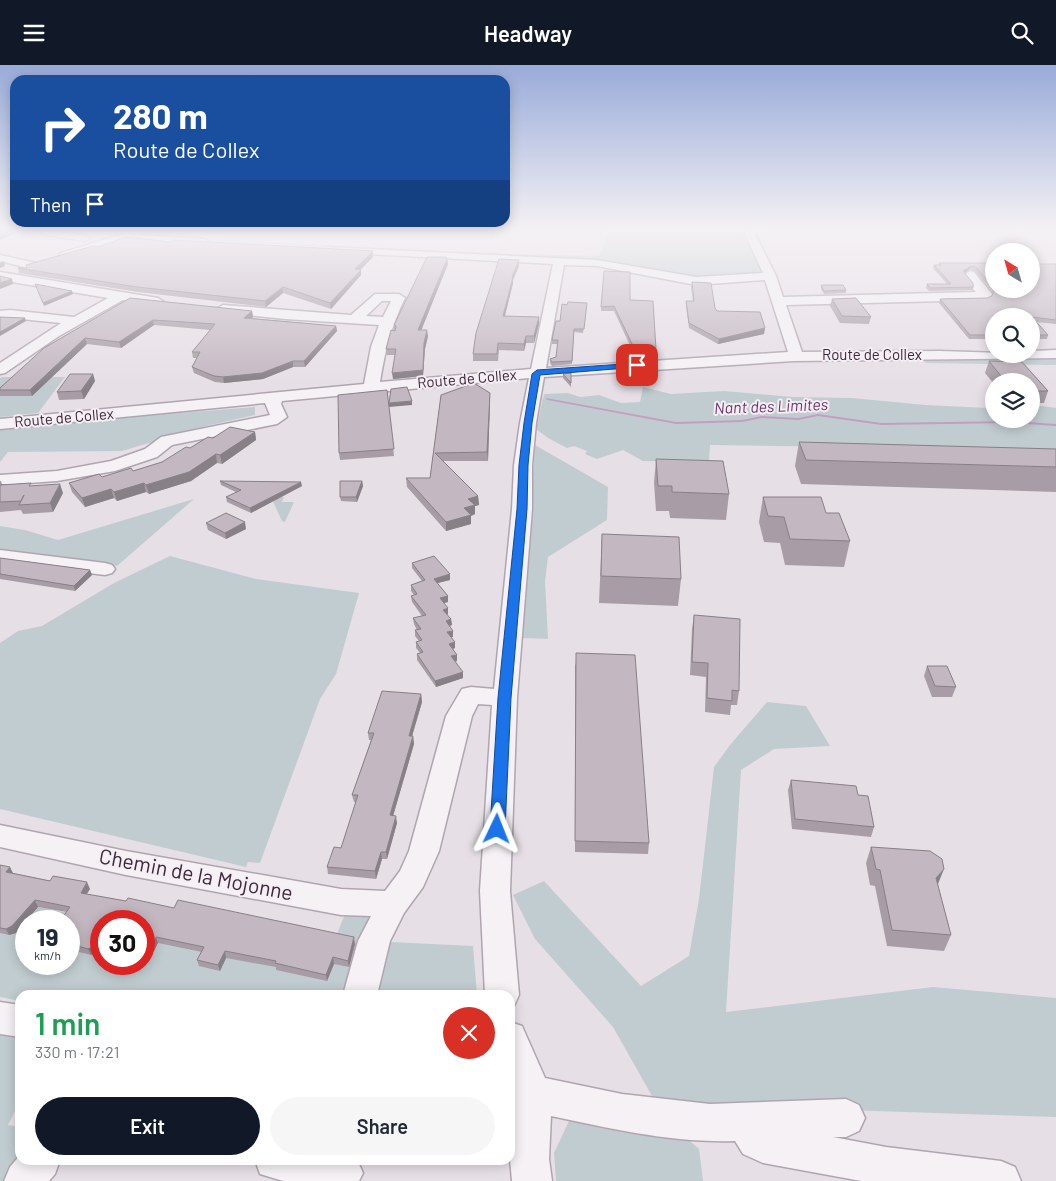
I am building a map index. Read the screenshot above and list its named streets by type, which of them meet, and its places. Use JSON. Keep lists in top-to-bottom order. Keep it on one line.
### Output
{"streets":{"street":["Route de Collex","Chemin de la Mojonne"]},"water":["Nant des Limites"],"north":"top left","page":{"header":"Headway","turn":["280 m","Route de Collex"],"then":"Then","speed":"19 km/h","limit":"30","heading":["1 min","330 m · 17:21"],"buttons":["Exit","Share"]}}
